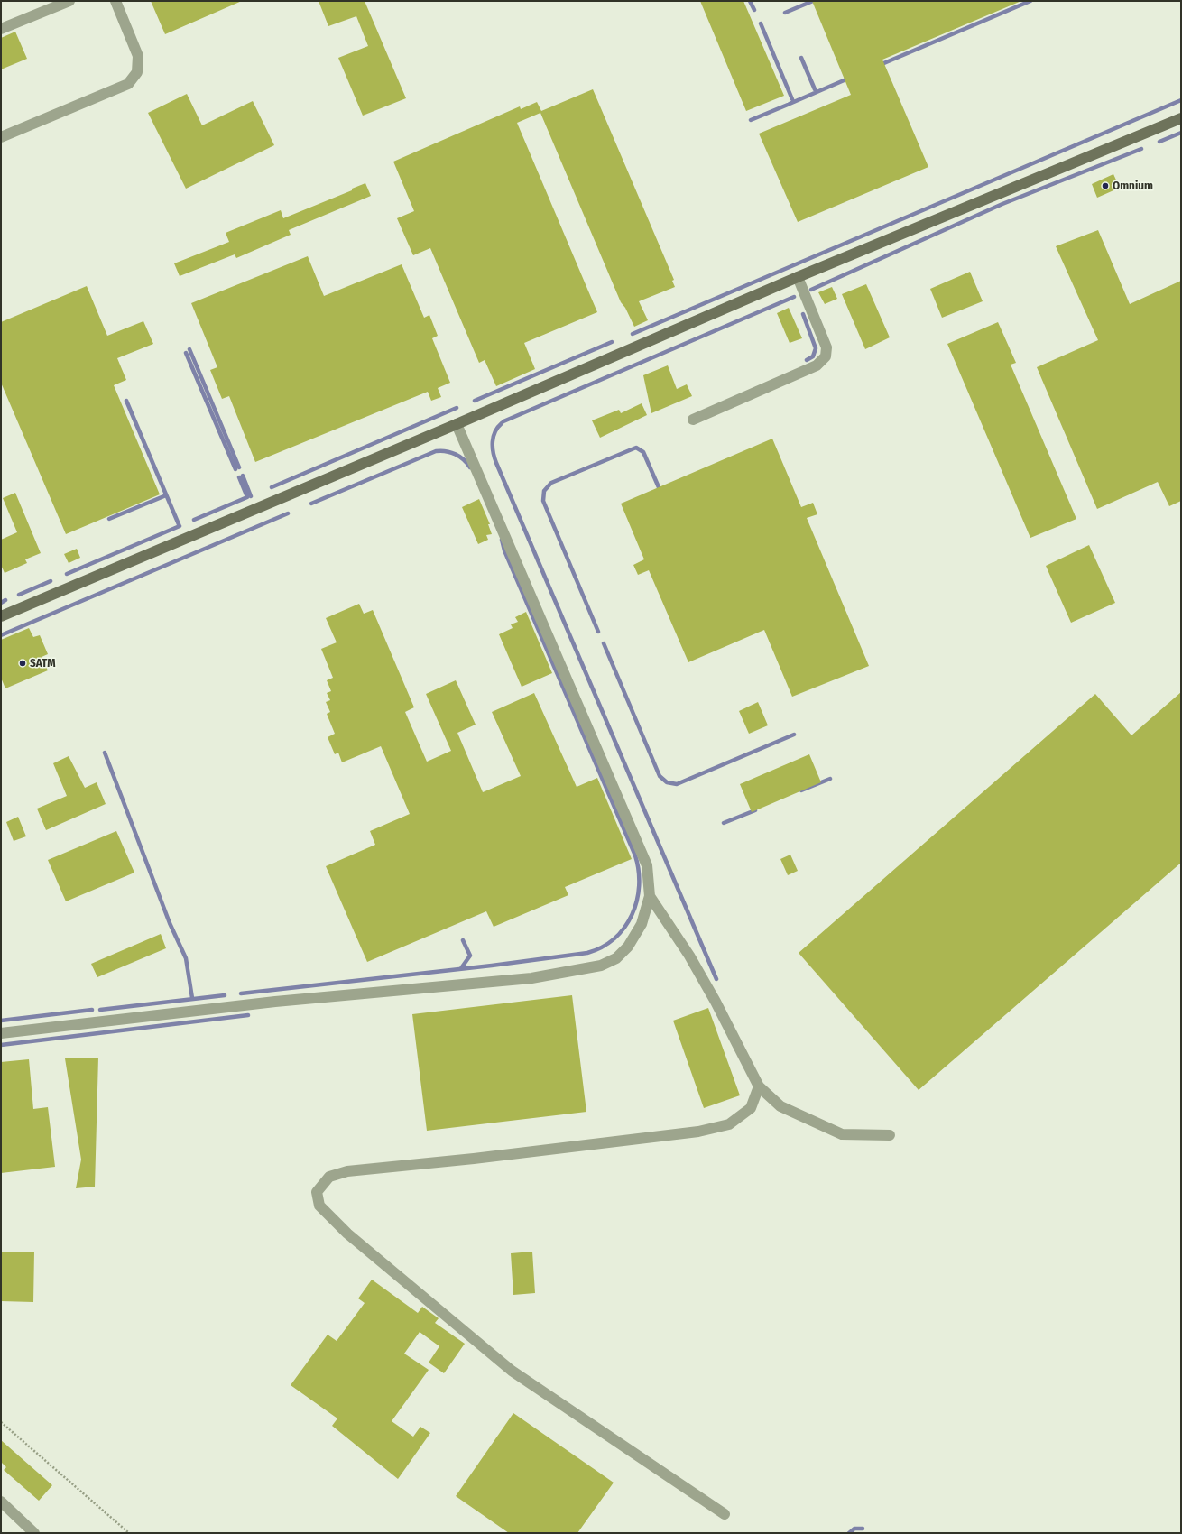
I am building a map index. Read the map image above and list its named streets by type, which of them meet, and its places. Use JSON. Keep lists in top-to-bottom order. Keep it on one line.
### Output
{"places":["Omnium","SATM"]}
